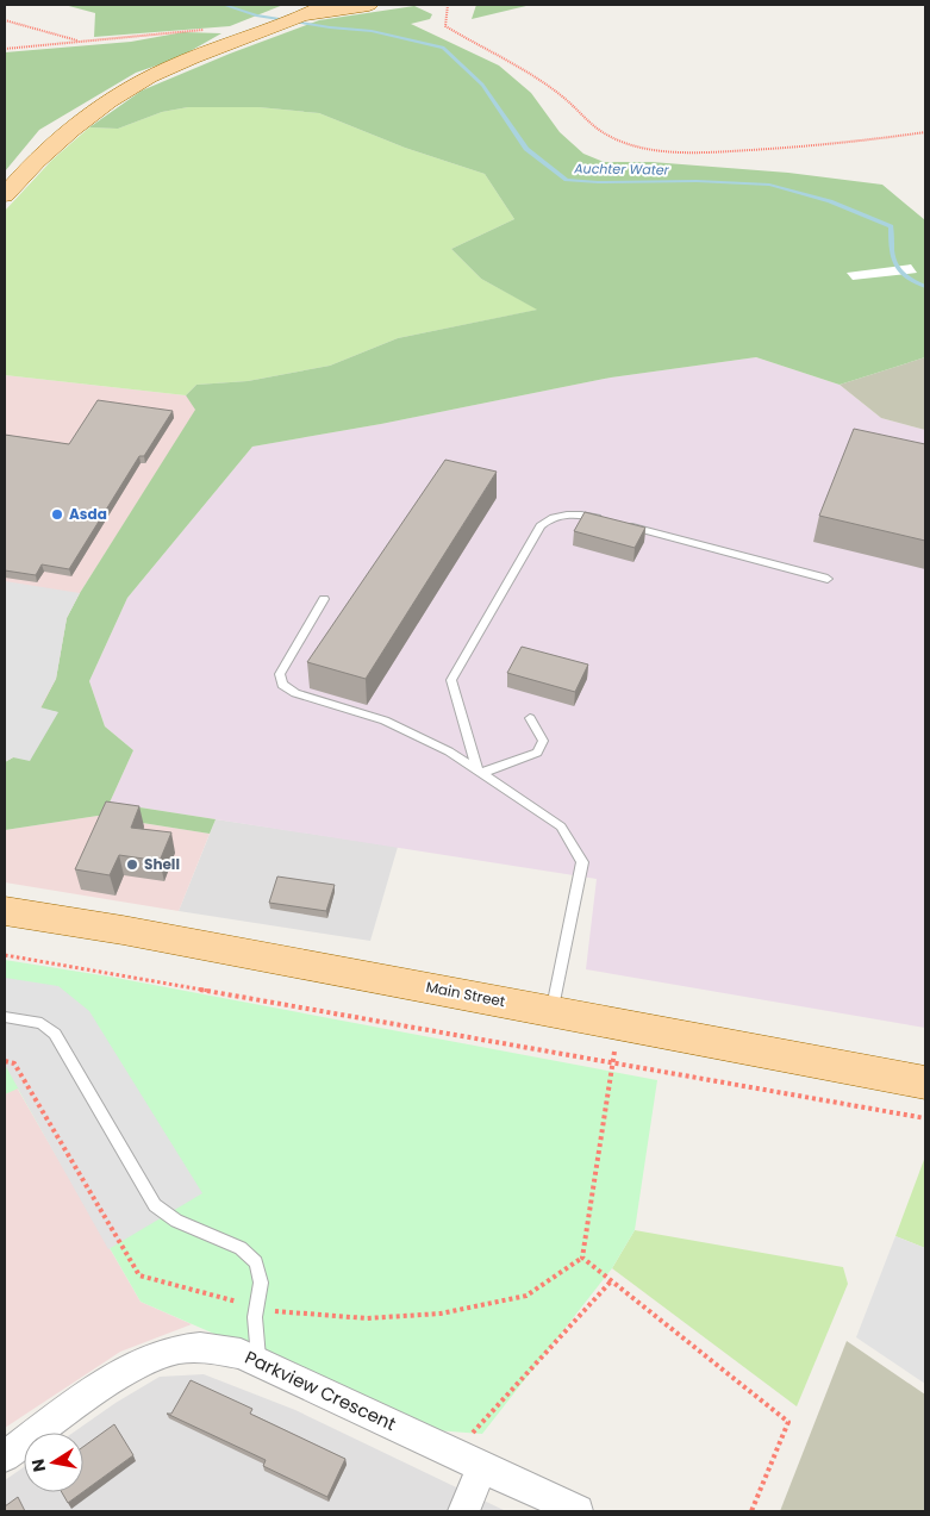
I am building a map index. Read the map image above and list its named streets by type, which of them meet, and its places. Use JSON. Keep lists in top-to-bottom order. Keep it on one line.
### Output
{"streets":{"main road":["Main Street"],"street":["Parkview Crescent"]},"water":["Auchter Water"],"places":["Asda","Shell"],"north":"left"}
